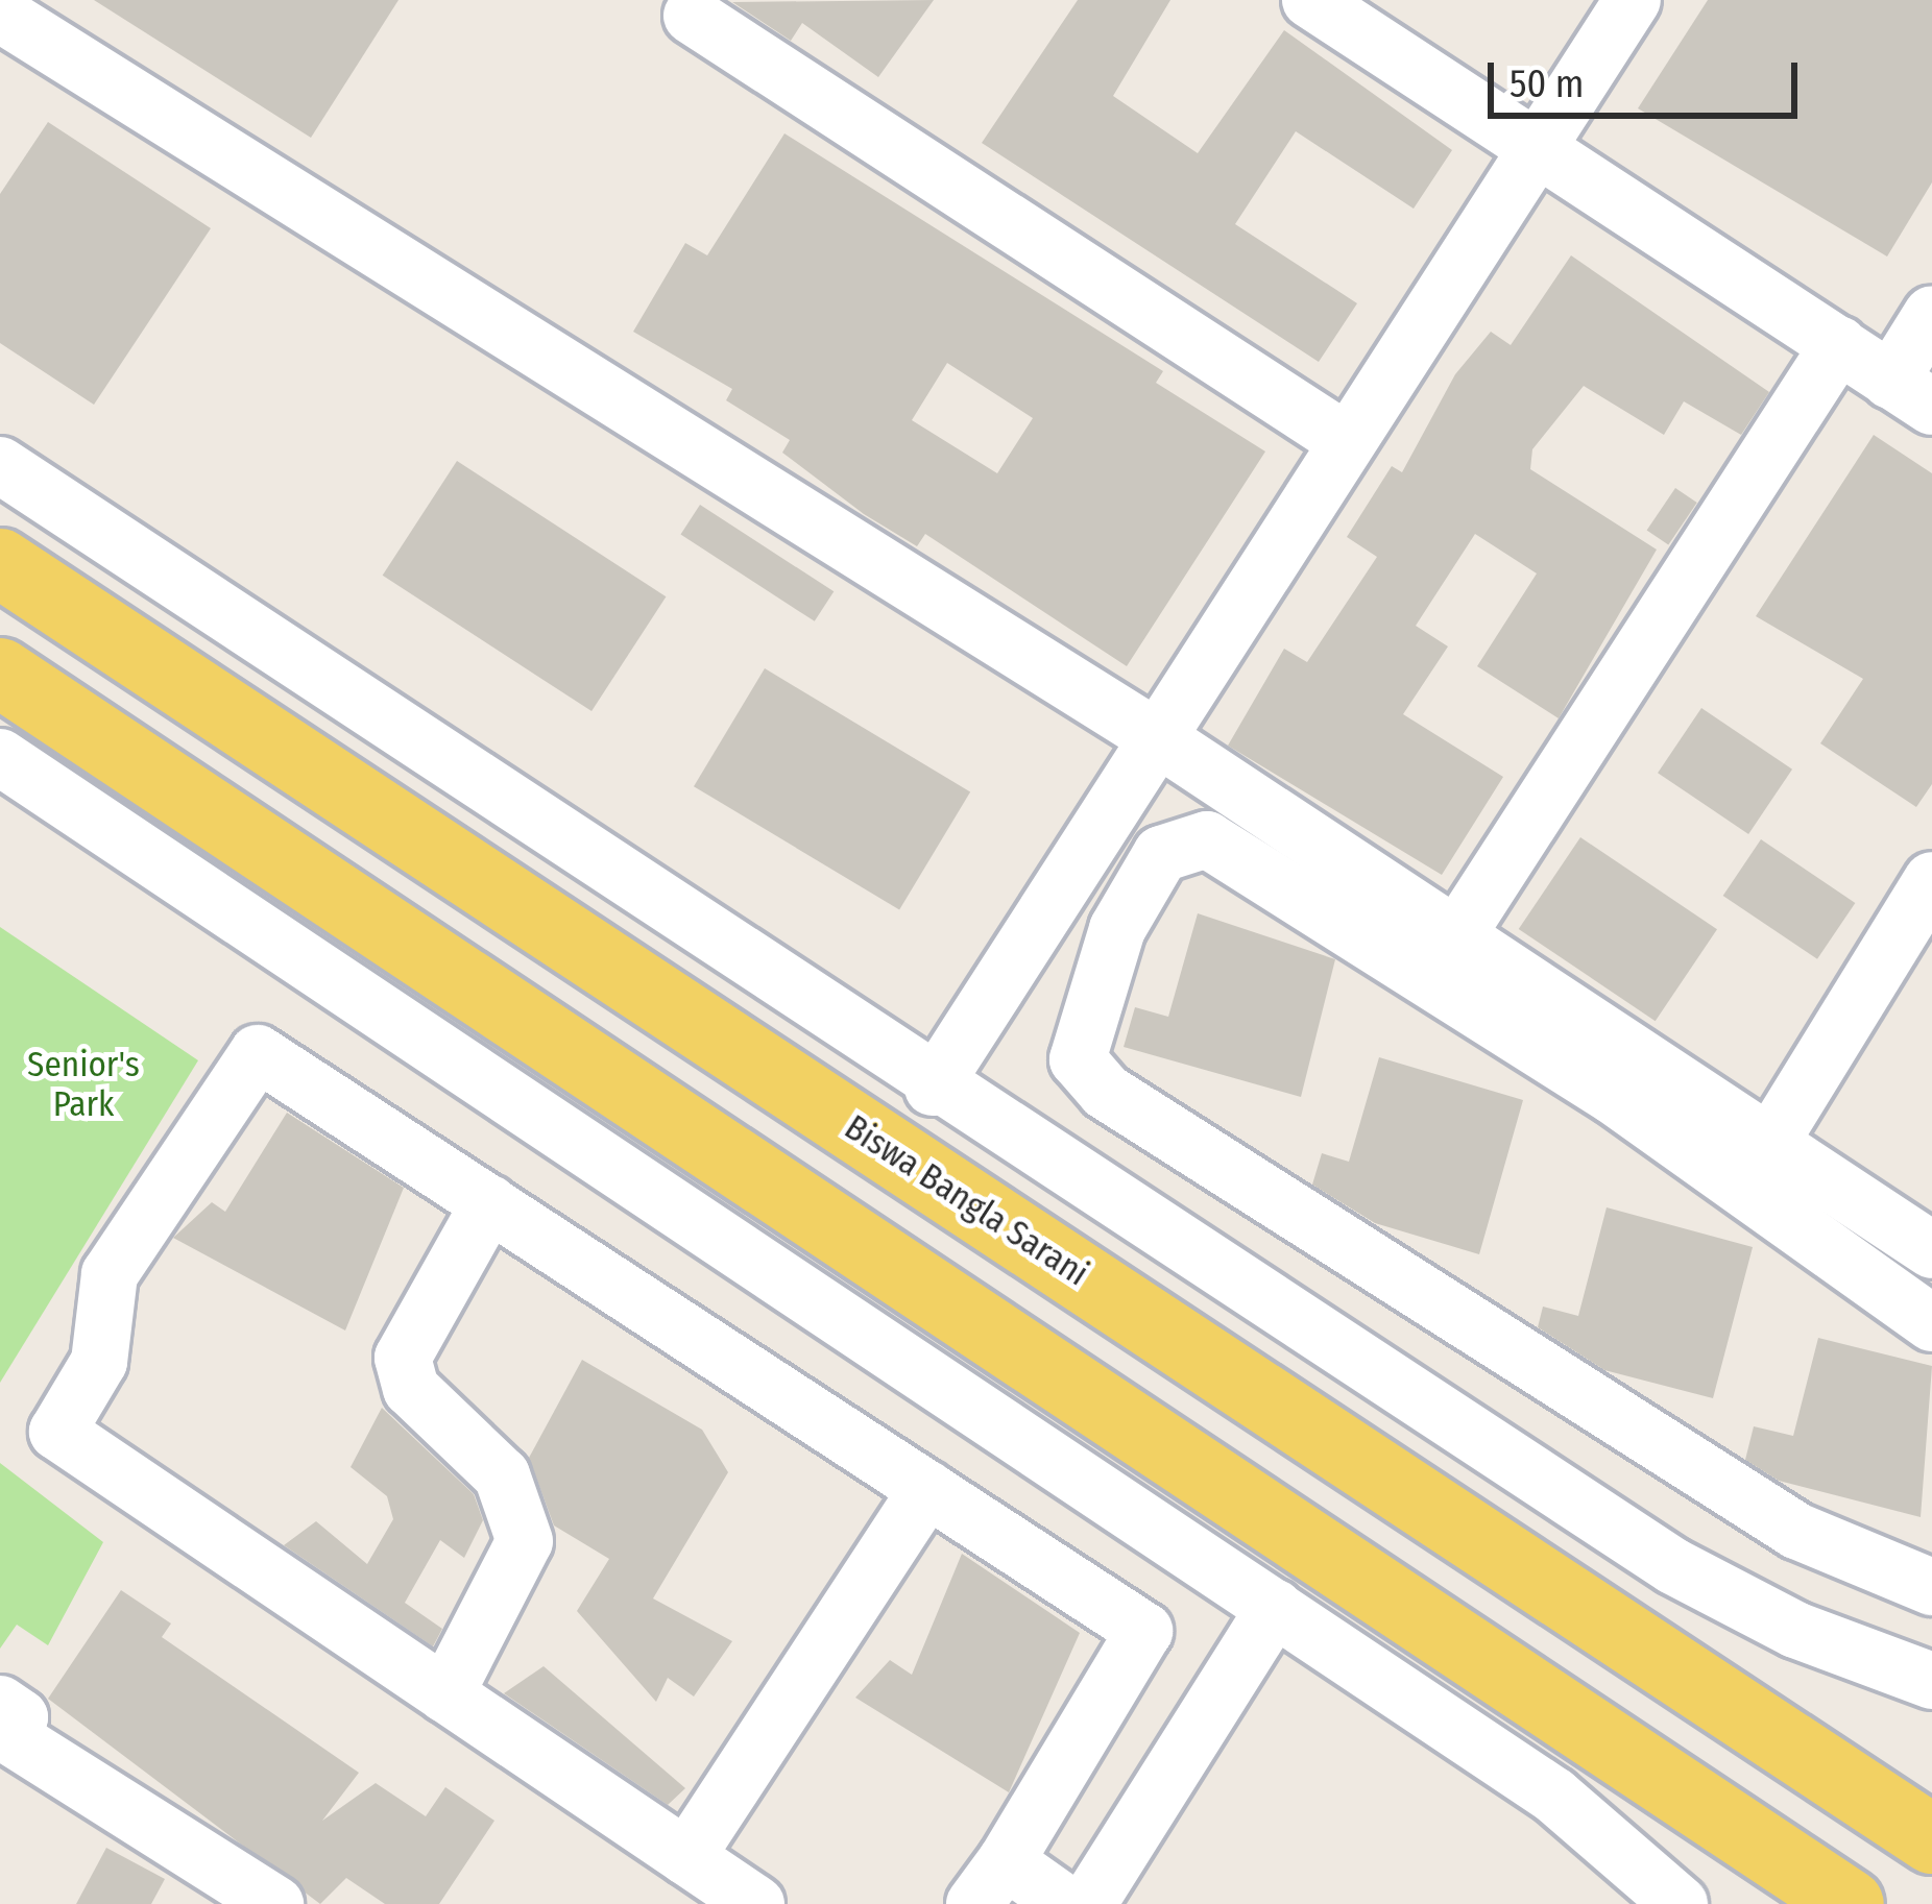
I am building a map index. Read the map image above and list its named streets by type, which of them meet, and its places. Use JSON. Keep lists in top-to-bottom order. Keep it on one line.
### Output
{"streets":{"main road":["Biswa Bangla Sarani"]},"parks":["Senior's Park"],"scale_bar":"50 m"}
